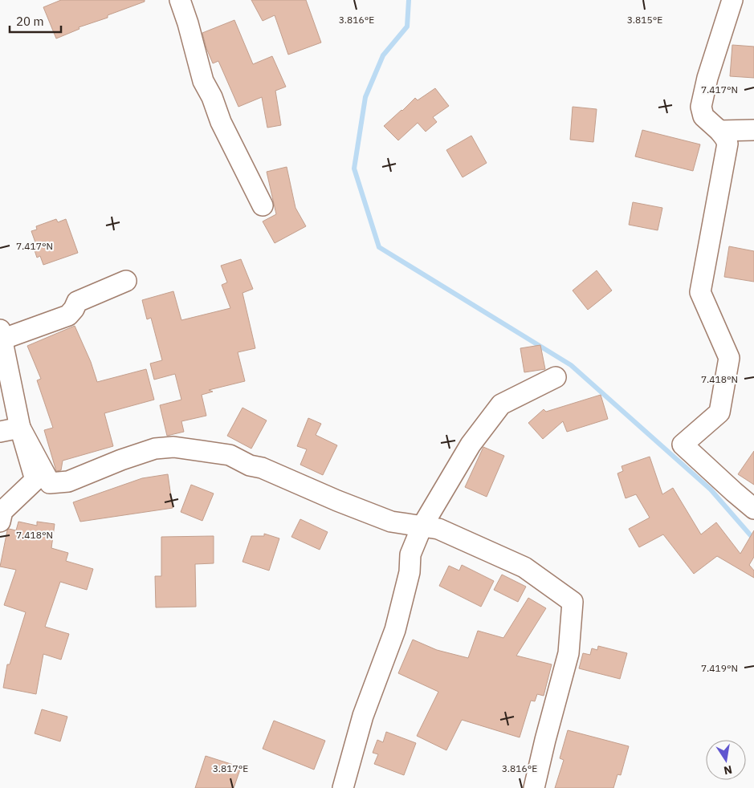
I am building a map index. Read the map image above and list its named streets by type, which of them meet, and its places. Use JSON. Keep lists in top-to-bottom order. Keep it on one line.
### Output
{"scale_bar":"20 m","north":"bottom","coordinates":["3.816°E","3.815°E","7.417°N","7.418°N","7.419°N","3.817°E"]}
